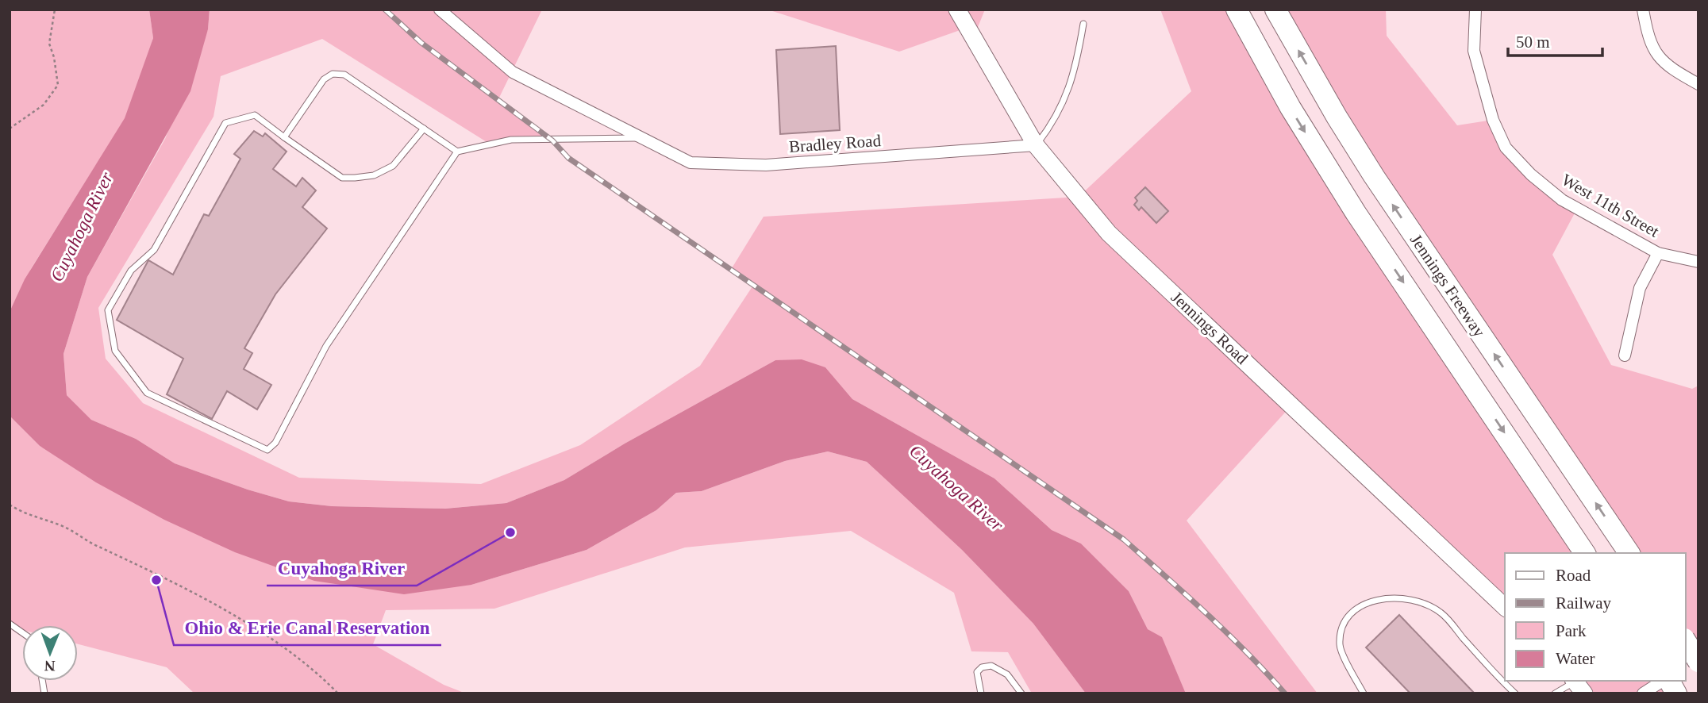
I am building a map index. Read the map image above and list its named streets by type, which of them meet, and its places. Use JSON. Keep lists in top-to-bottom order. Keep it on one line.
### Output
{"streets":{"highway":["Jennings Freeway"],"street":["Bradley Road","West 11th Street","Jennings Road"]},"crossings":[["Bradley Road","Jennings Road"]],"water":["Cuyahoga River"],"places":["Cuyahoga River","Ohio & Erie Canal Reservation"],"legend":["Road","Railway","Park","Water"],"scale_bar":"50 m","north":"bottom"}
